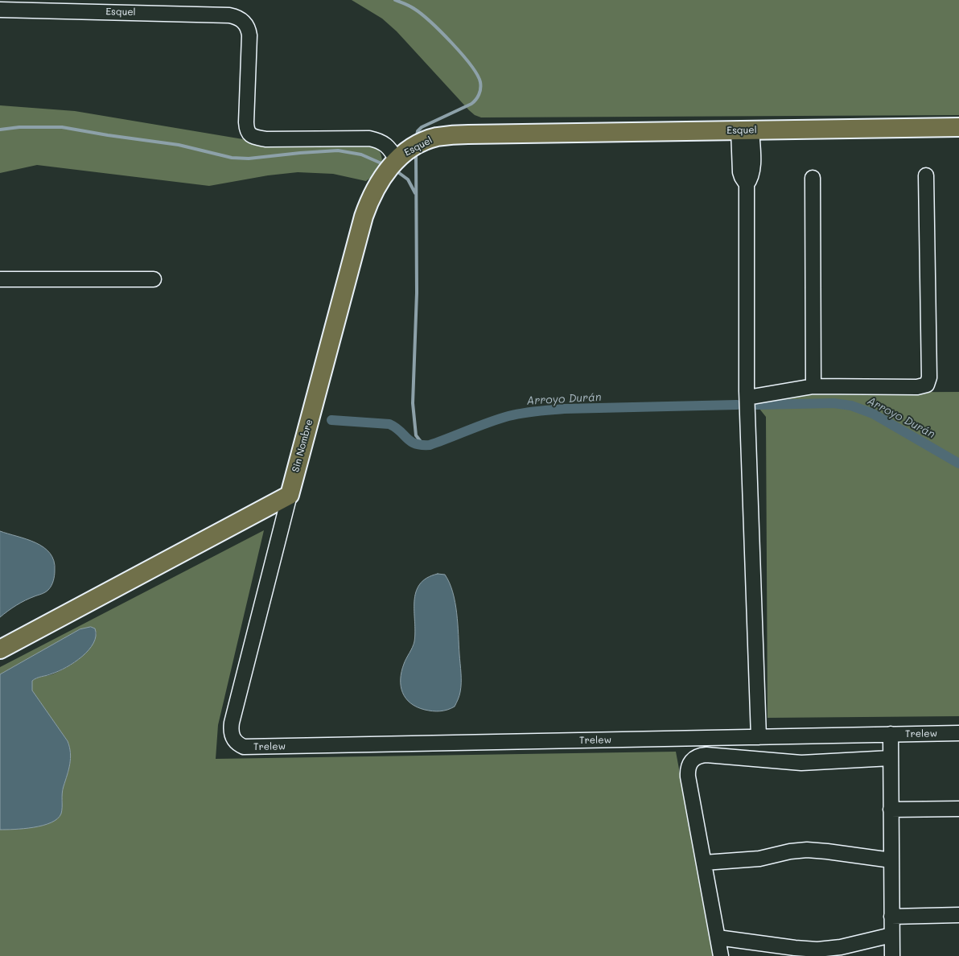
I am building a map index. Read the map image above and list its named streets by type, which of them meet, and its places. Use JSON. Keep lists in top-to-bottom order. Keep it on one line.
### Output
{"streets":{"main road":["Esquel","Sin Nombre"],"street":["Trelew"]},"crossings":[["Esquel","Sin Nombre"],["Sin Nombre","Trelew"]],"water":["Arroyo Durán"]}
